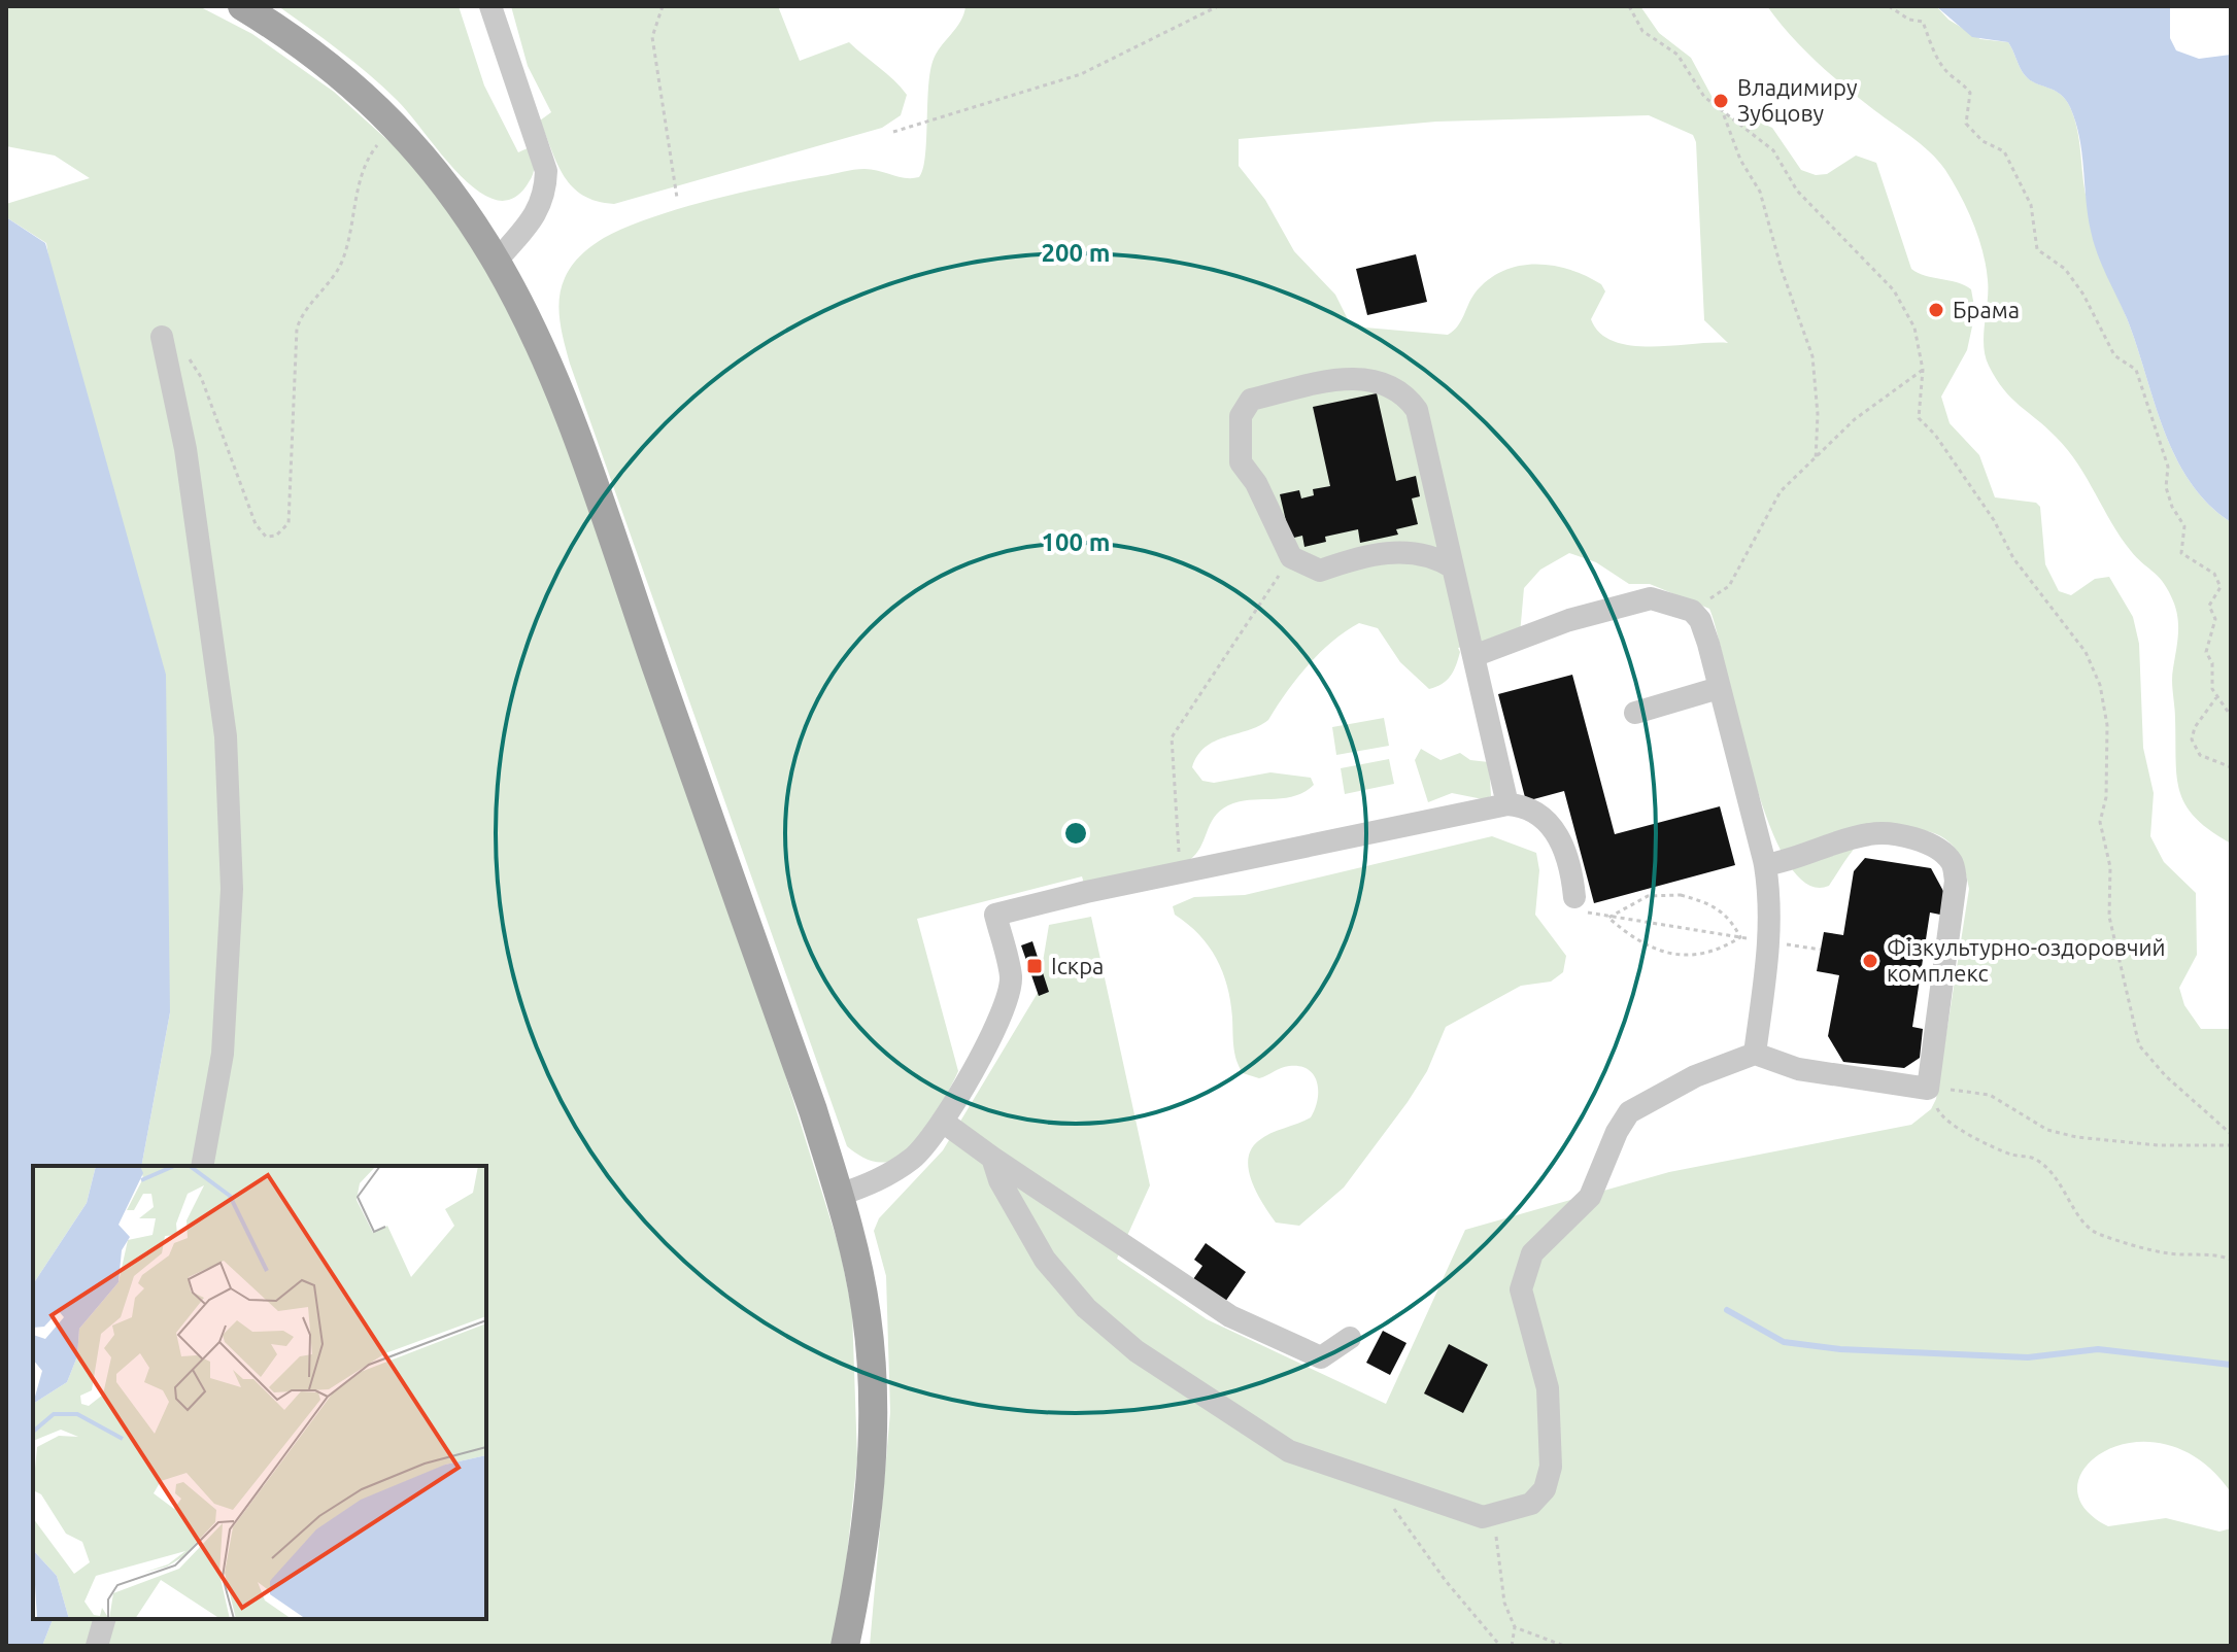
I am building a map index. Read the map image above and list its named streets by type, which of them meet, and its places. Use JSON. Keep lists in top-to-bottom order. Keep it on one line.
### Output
{"places":{"other":["Владимиру Зубцову","Брама","Фізкультурно-оздоровчий комплекс"],"transit":["Іскра"]},"rings":["200 m","100 m"]}
